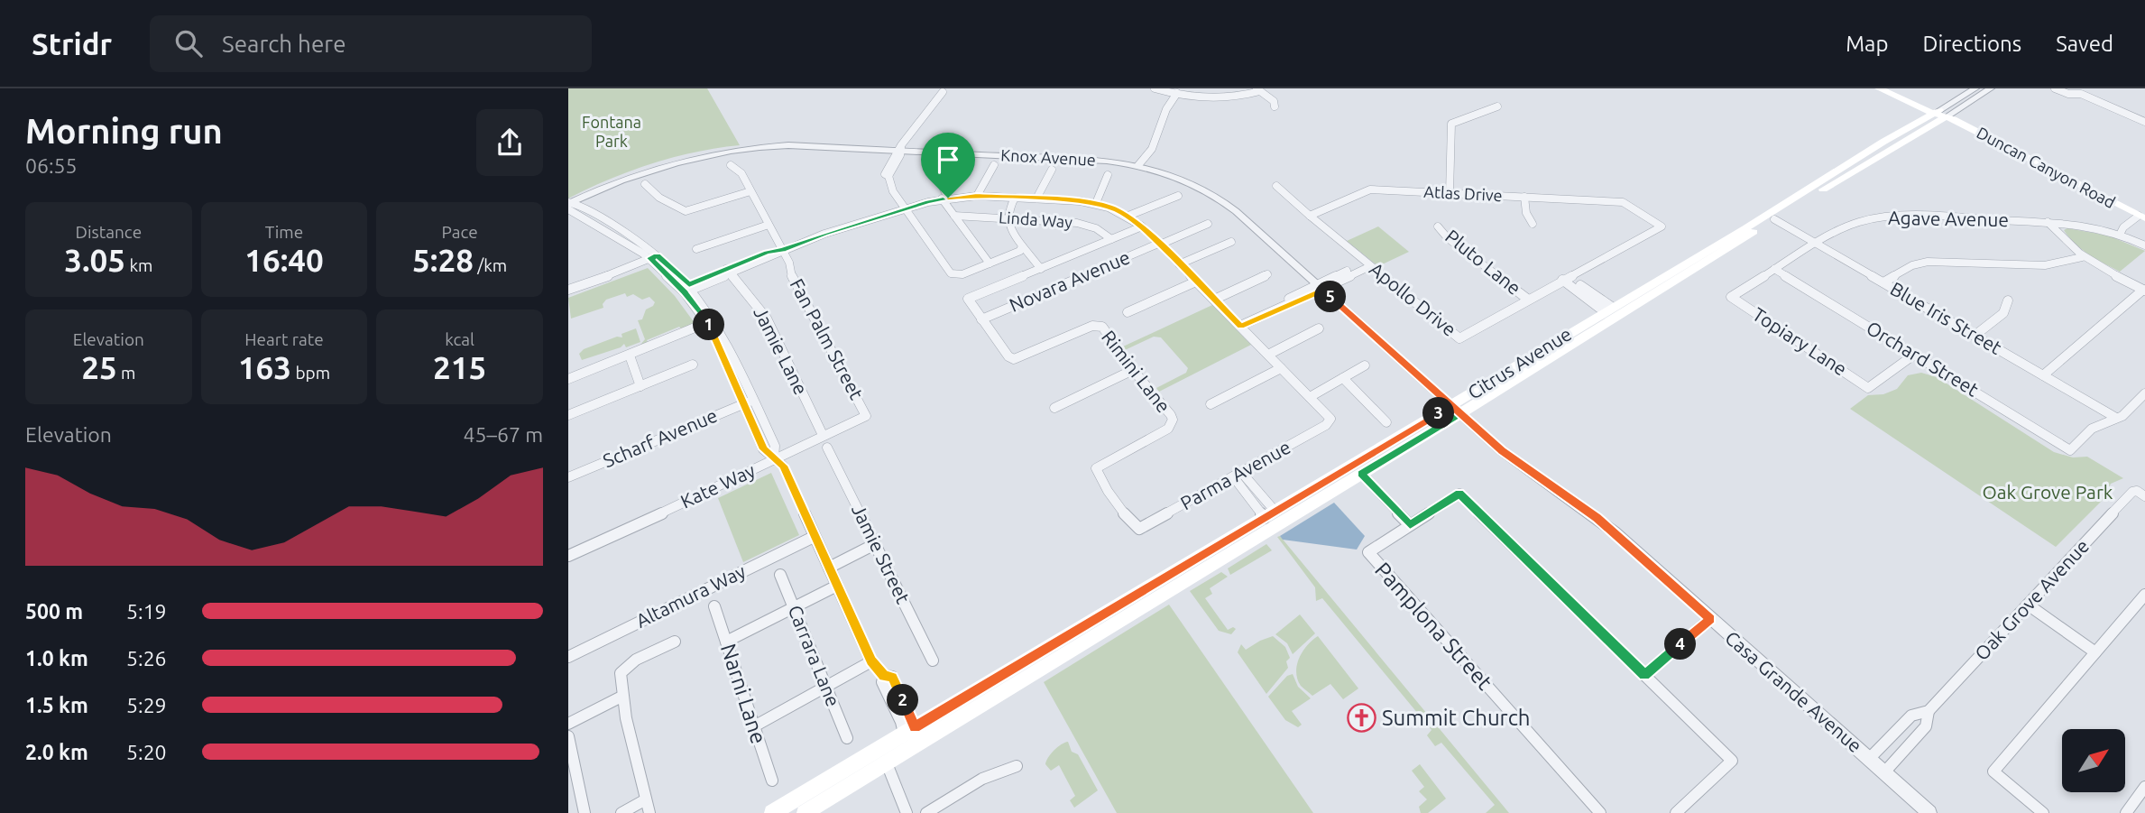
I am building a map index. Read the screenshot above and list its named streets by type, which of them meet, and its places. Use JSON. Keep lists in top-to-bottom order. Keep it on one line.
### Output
{"streets":{"main road":["Duncan Canyon Road","Citrus Avenue"],"street":["Knox Avenue","Atlas Drive","Agave Avenue","Linda Way","Pluto Lane","Novara Avenue","Apollo Drive","Blue Iris Street","Fan Palm Street","Topiary Lane","Jamie Lane","Orchard Street","Rimini Lane","Scharf Avenue","Parma Avenue","Kate Way","Jamie Street","Altamura Way","Oak Grove Avenue","Pamplona Street","Carrara Lane","Casa Grande Avenue","Narni Lane"]},"crossings":[["Knox Avenue","Citrus Avenue"],["Knox Avenue","Casa Grande Avenue"],["Duncan Canyon Road","Citrus Avenue"],["Atlas Drive","Apollo Drive"],["Agave Avenue","Blue Iris Street"],["Agave Avenue","Topiary Lane"],["Agave Avenue","Orchard Street"],["Pluto Lane","Apollo Drive"],["Novara Avenue","Rimini Lane"],["Blue Iris Street","Orchard Street"],["Blue Iris Street","Citrus Avenue"],["Fan Palm Street","Kate Way"],["Topiary Lane","Orchard Street"],["Jamie Lane","Kate Way"],["Citrus Avenue","Casa Grande Avenue"],["Rimini Lane","Parma Avenue"],["Oak Grove Avenue","Casa Grande Avenue"]],"parks":["Fontana Park","Oak Grove Park"],"places":{"church":["Summit Church"]},"north":"top right","page":{"header":"Stridr","search":"Search here","nav":["Map","Directions","Saved"],"heading":["Morning run","06:55"],"stats":[["Distance","3.05 km"],["Time","16:40"],["Pace","5:28 /km"],["Elevation","25 m"],["Heart rate","163 bpm"],["kcal","215"]],"pins":["5","1","3","4","2"],"chart":["Elevation","45–67 m"],"list":[{"name":"500 m","note":"5:19"},{"name":"1.0 km","note":"5:26"},{"name":"1.5 km","note":"5:29"},{"name":"2.0 km","note":"5:20"}]}}
